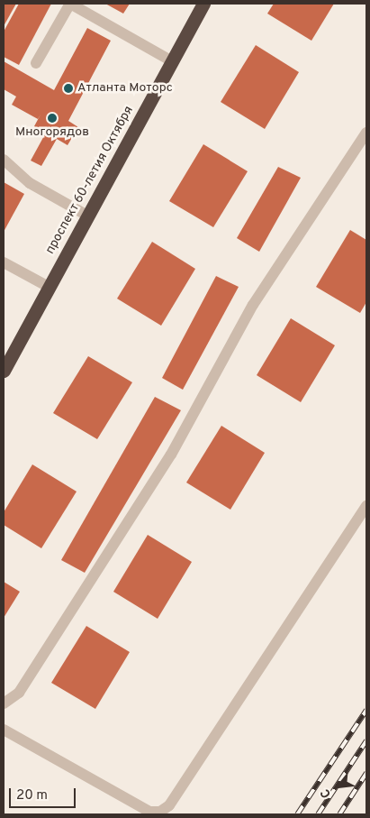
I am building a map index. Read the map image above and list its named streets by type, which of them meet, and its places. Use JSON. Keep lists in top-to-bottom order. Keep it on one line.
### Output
{"streets":{"highway":["проспект 60-летия Октября"]},"places":["Атланта Моторс","Многорядов"],"scale_bar":"20 m","north":"bottom left"}
